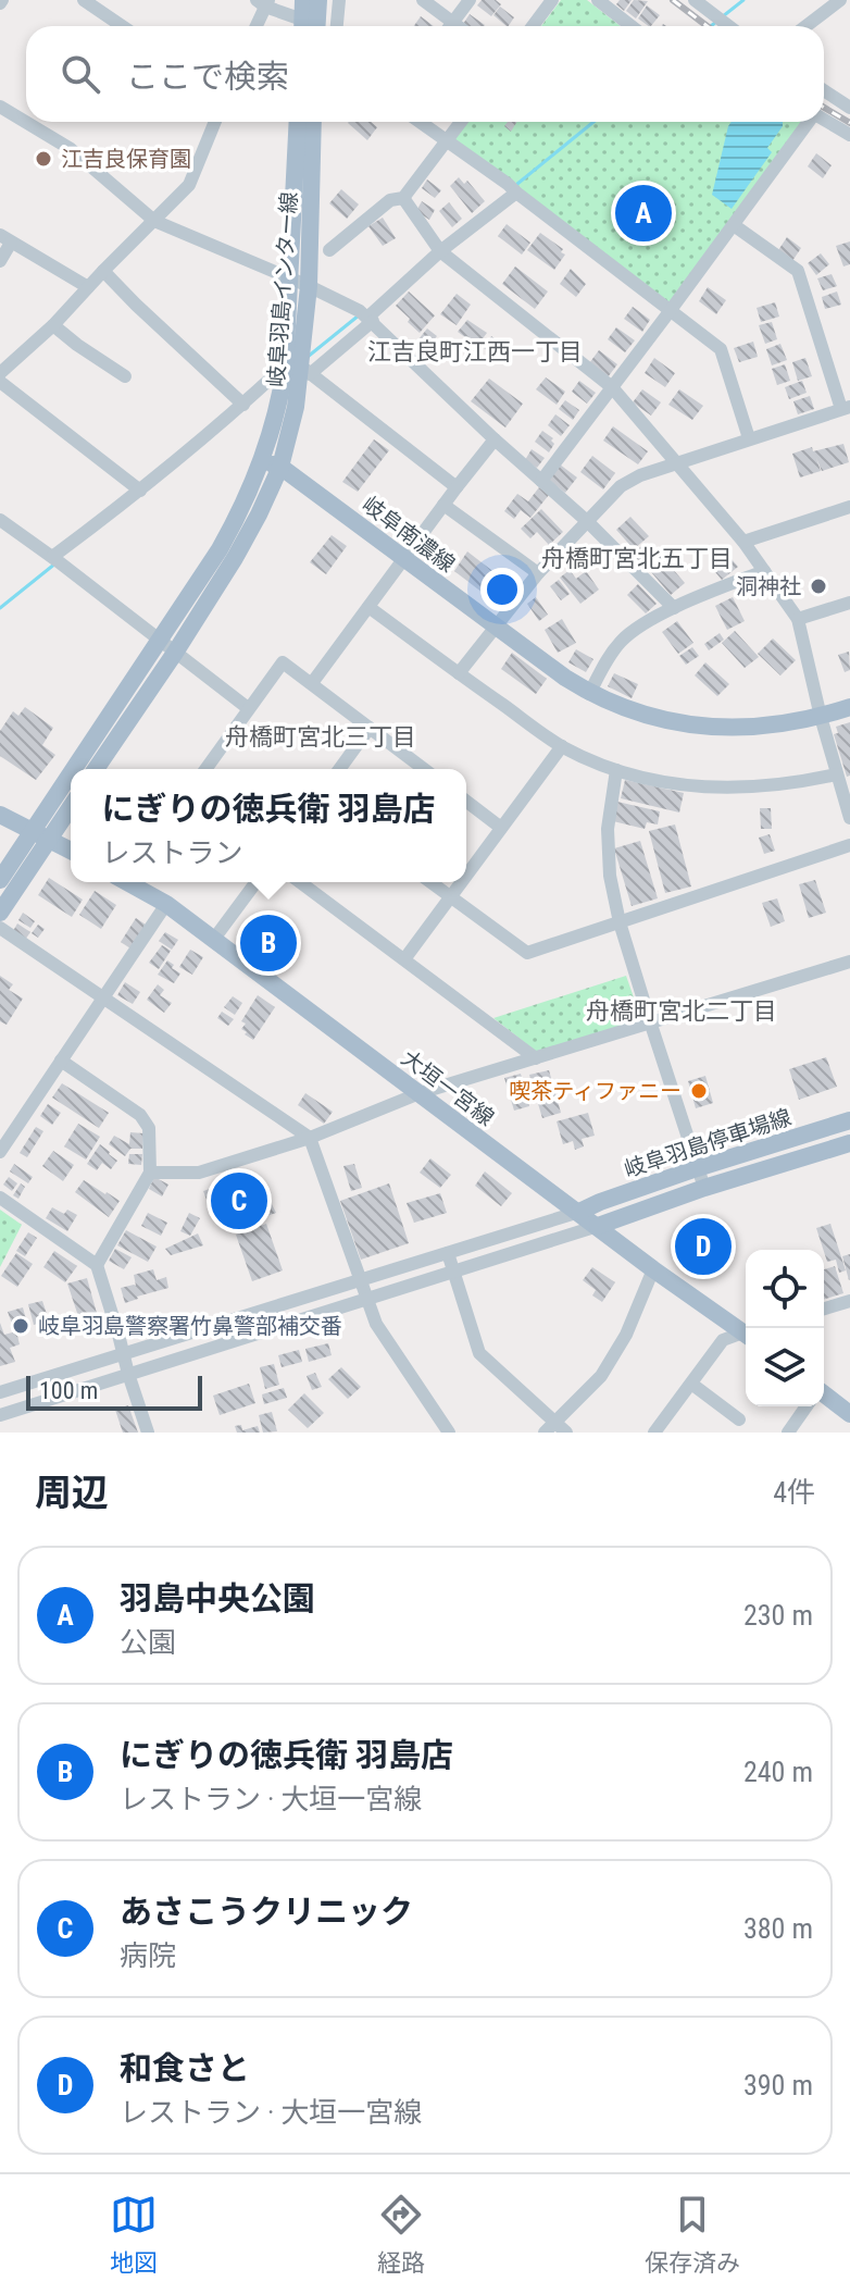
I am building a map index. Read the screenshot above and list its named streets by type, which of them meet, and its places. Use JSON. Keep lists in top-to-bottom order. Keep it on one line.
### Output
{"streets":{"main road":["岐阜羽島インター線","岐阜南濃線","大垣一宮線","岐阜羽島停車場線"]},"crossings":[["岐阜羽島インター線","岐阜南濃線"],["大垣一宮線","岐阜羽島停車場線"]],"districts":["江吉良町江西一丁目","舟橋町宮北五丁目","舟橋町宮北三丁目","舟橋町宮北二丁目"],"places":["江吉良保育園","洞神社","喫茶ティファニー","岐阜羽島警察署竹鼻警部補交番"],"scale_bar":"100 m","page":{"search":"ここで検索","pins":["A","B","C","D"],"popup":["にぎりの徳兵衛 羽島店","レストラン"],"scale":"100 m","heading":["周辺","4件"],"list":[{"mark":"A","name":"羽島中央公園","note":"公園","value":"230 m"},{"mark":"B","name":"にぎりの徳兵衛 羽島店","note":"レストラン · 大垣一宮線","value":"240 m"},{"mark":"C","name":"あさこうクリニック","note":"病院","value":"380 m"},{"mark":"D","name":"和食さと","note":"レストラン · 大垣一宮線","value":"390 m"}],"nav":["地図","経路","保存済み"]}}
